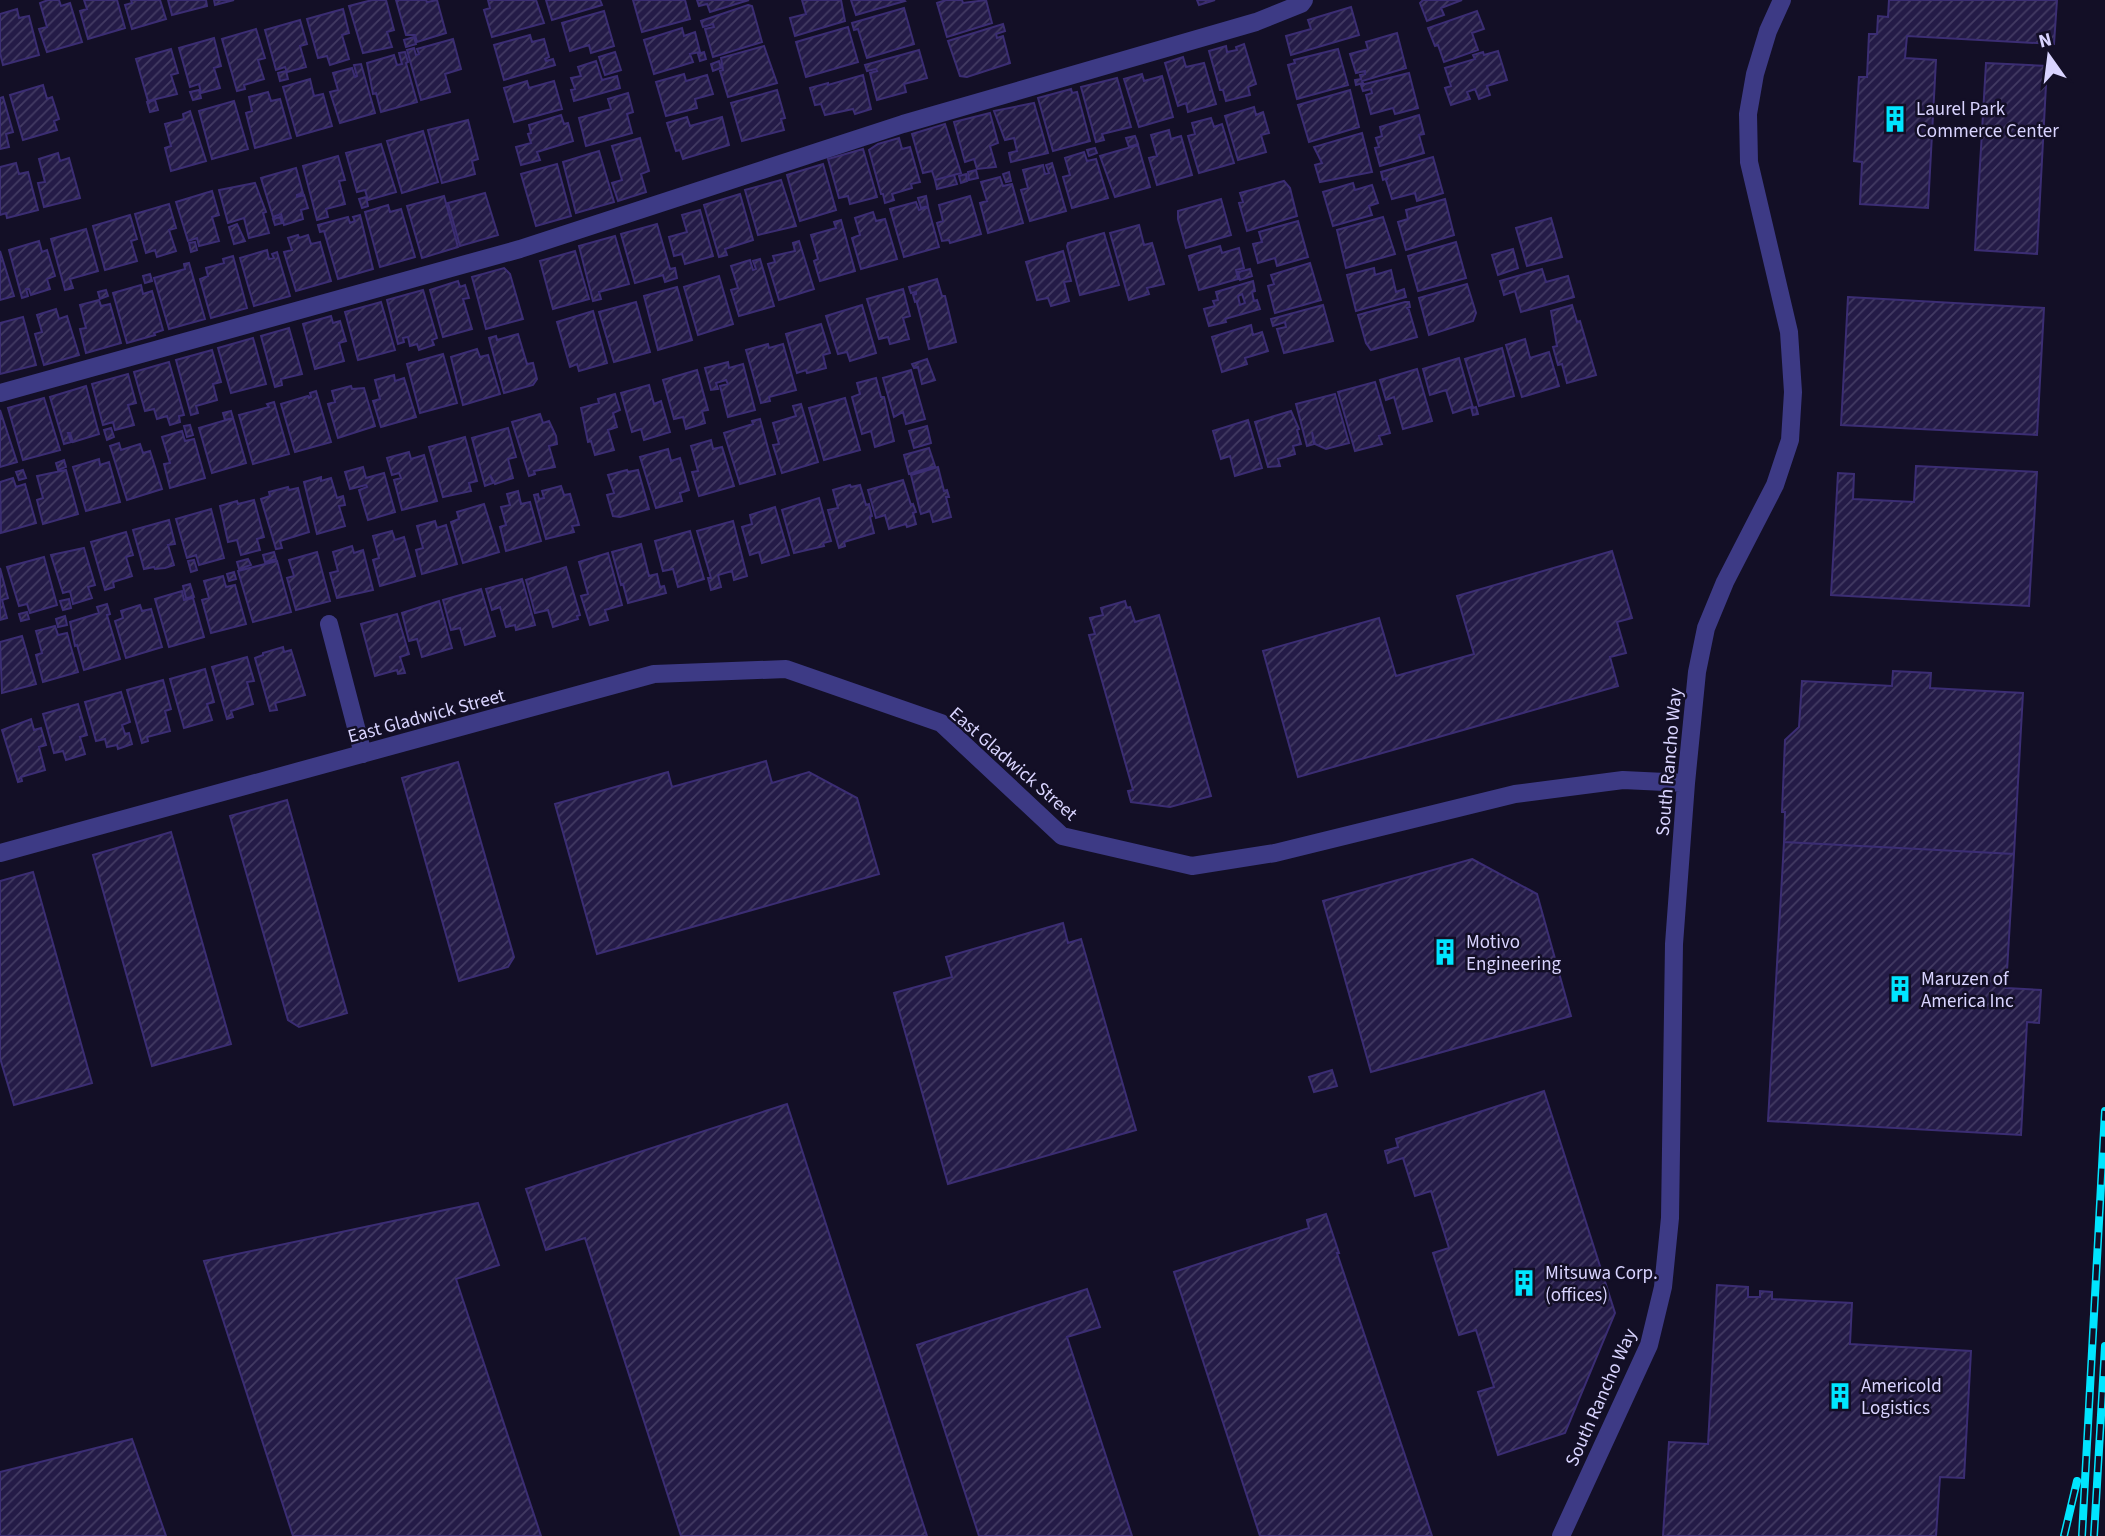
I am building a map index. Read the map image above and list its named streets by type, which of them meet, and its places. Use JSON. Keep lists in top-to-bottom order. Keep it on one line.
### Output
{"streets":{"street":["East Gladwick Street","South Rancho Way"]},"crossings":[["East Gladwick Street","South Rancho Way"]],"places":{"building":["Laurel Park Commerce Center","Motivo Engineering","Maruzen of America Inc","Mitsuwa Corp. (offices)","Americold Logistics"]},"north":"top"}
